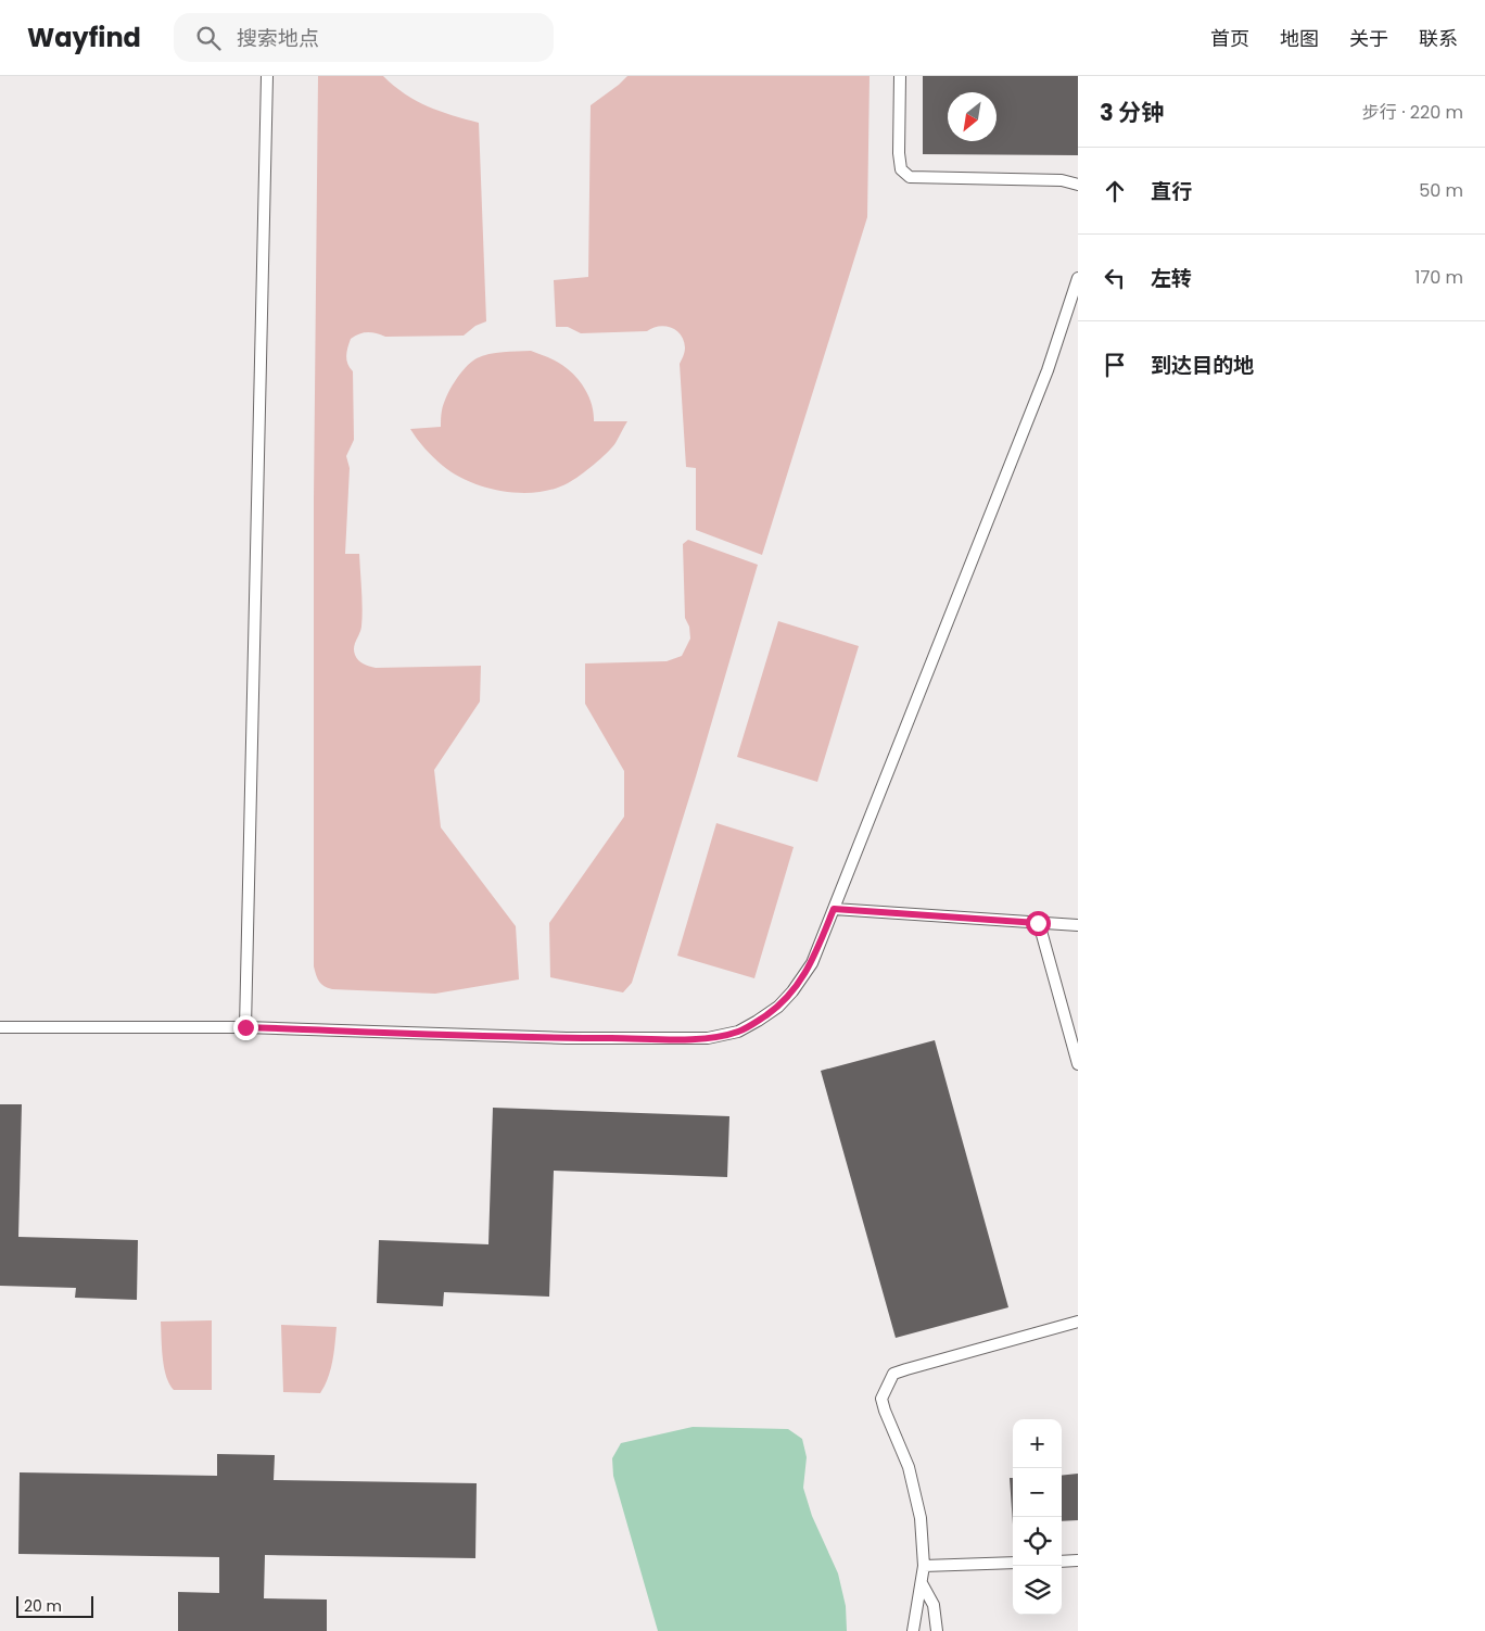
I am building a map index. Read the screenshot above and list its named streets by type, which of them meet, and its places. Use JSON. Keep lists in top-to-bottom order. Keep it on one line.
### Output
{"scale_bar":"20 m","north":"bottom left","page":{"header":"Wayfind","search":"搜索地点","nav":["首页","地图","关于","联系"],"heading":["3 分钟","步行 · 220 m"],"list":[["直行","50 m"],["左转","170 m"],"到达目的地"],"map_buttons":["+","−"],"scale":"20 m"}}
